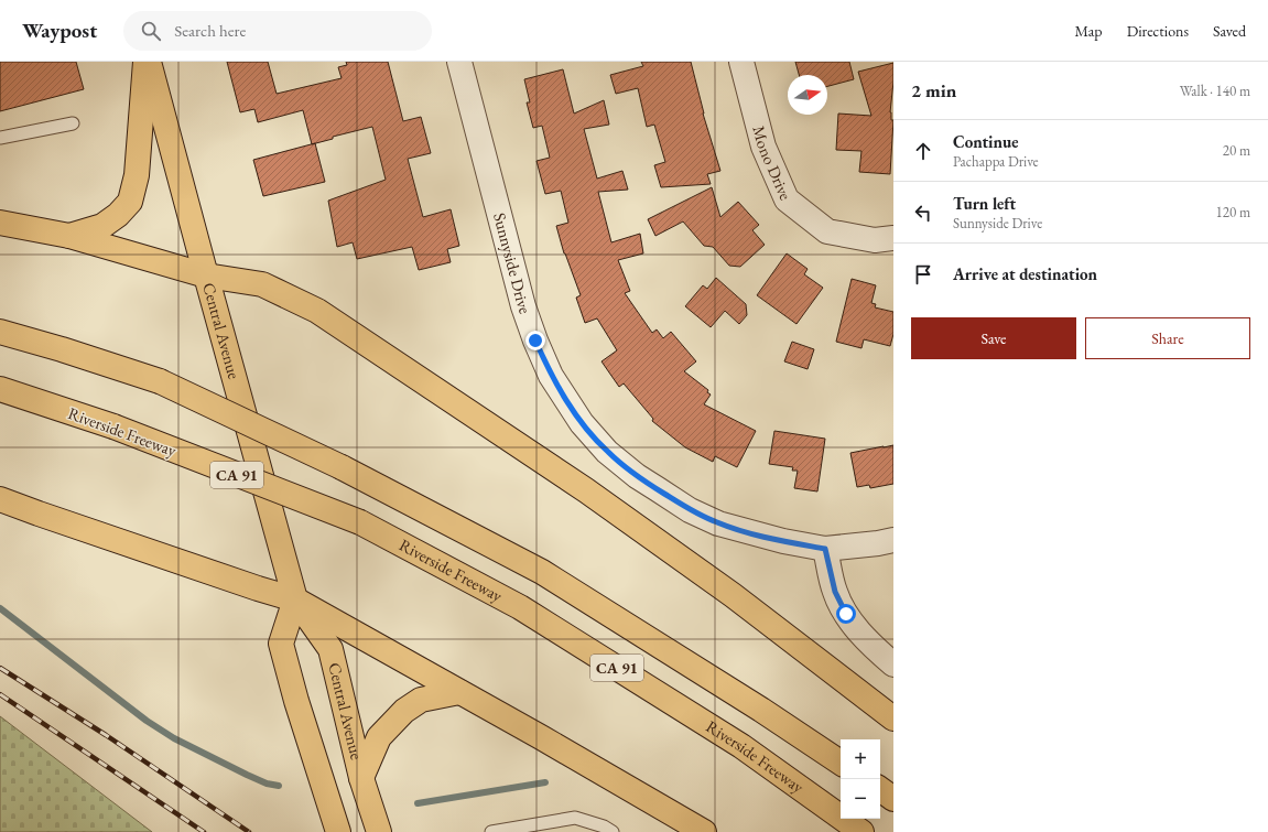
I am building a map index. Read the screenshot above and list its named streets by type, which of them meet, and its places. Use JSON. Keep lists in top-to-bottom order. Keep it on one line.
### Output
{"streets":{"main road":["Central Avenue","Riverside Freeway","CA 91"],"street":["Mono Drive","Sunnyside Drive"]},"north":"right","page":{"header":"Waypost","search":"Search here","nav":["Map","Directions","Saved"],"heading":["2 min","Walk · 140 m"],"list":[["Continue","Pachappa Drive","20 m"],["Turn left","Sunnyside Drive","120 m"],"Arrive at destination"],"buttons":["Save","Share"],"map_buttons":["+","−"]}}
